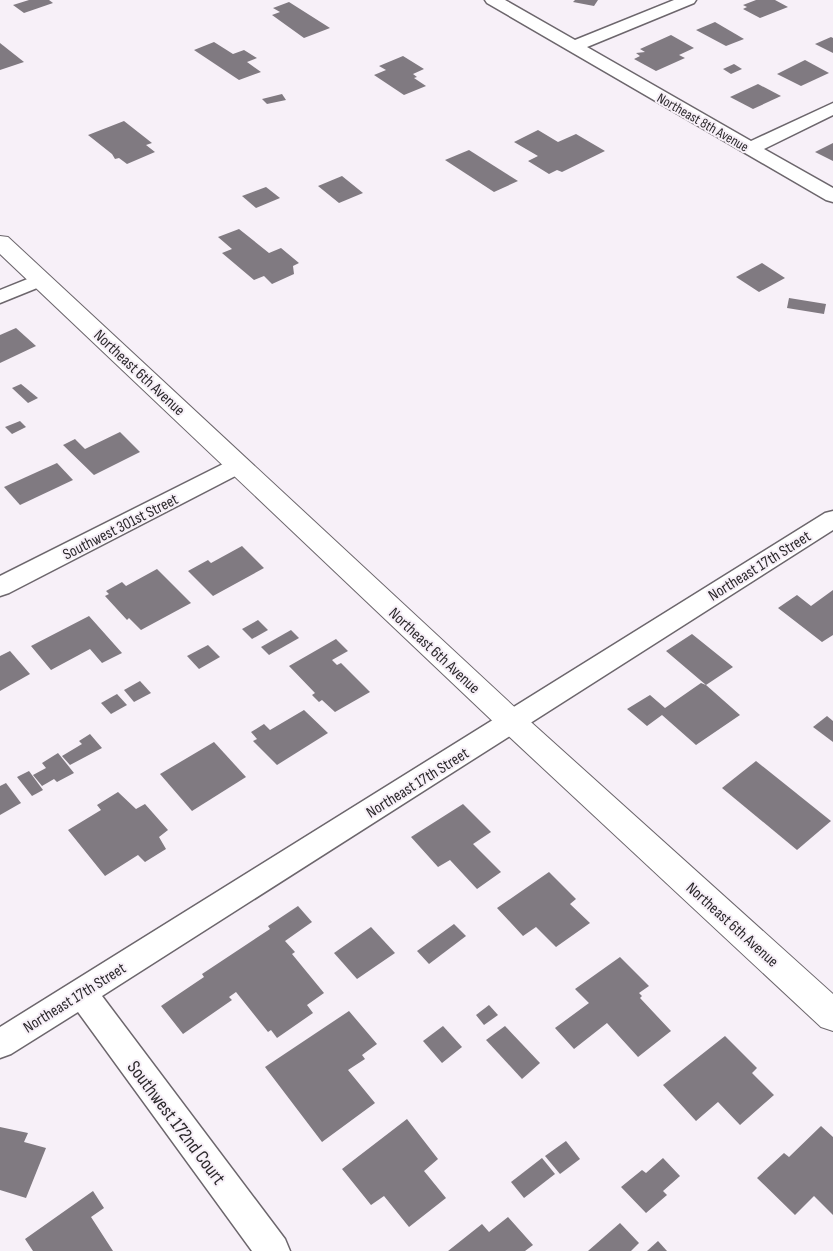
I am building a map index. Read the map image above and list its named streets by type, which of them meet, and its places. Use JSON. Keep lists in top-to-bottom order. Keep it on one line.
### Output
{"streets":{"street":["Northeast 8th Avenue","Northeast 6th Avenue","Southwest 301st Street","Northeast 17th Street","Southwest 172nd Court"]},"crossings":[["Northeast 6th Avenue","Southwest 301st Street"],["Northeast 6th Avenue","Northeast 17th Street"],["Northeast 17th Street","Southwest 172nd Court"]]}
